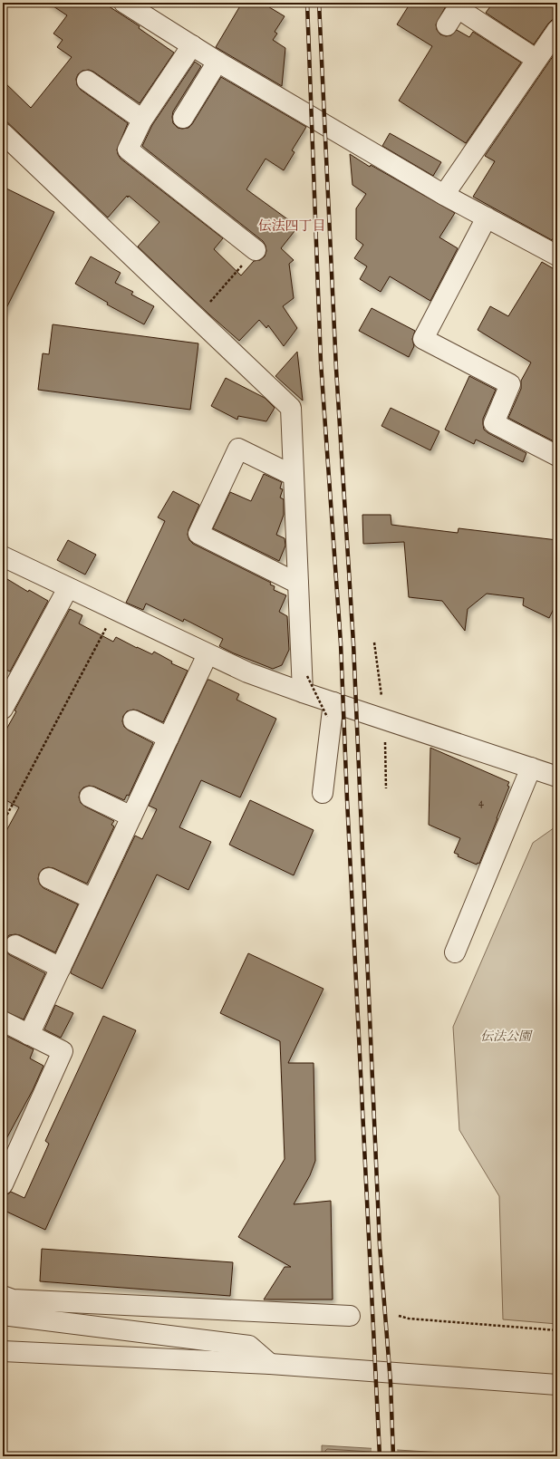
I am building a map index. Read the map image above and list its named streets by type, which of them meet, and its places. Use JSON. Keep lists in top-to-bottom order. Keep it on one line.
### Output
{"districts":["伝法四丁目"],"parks":["伝法公園"],"house_numbers":["4"]}
